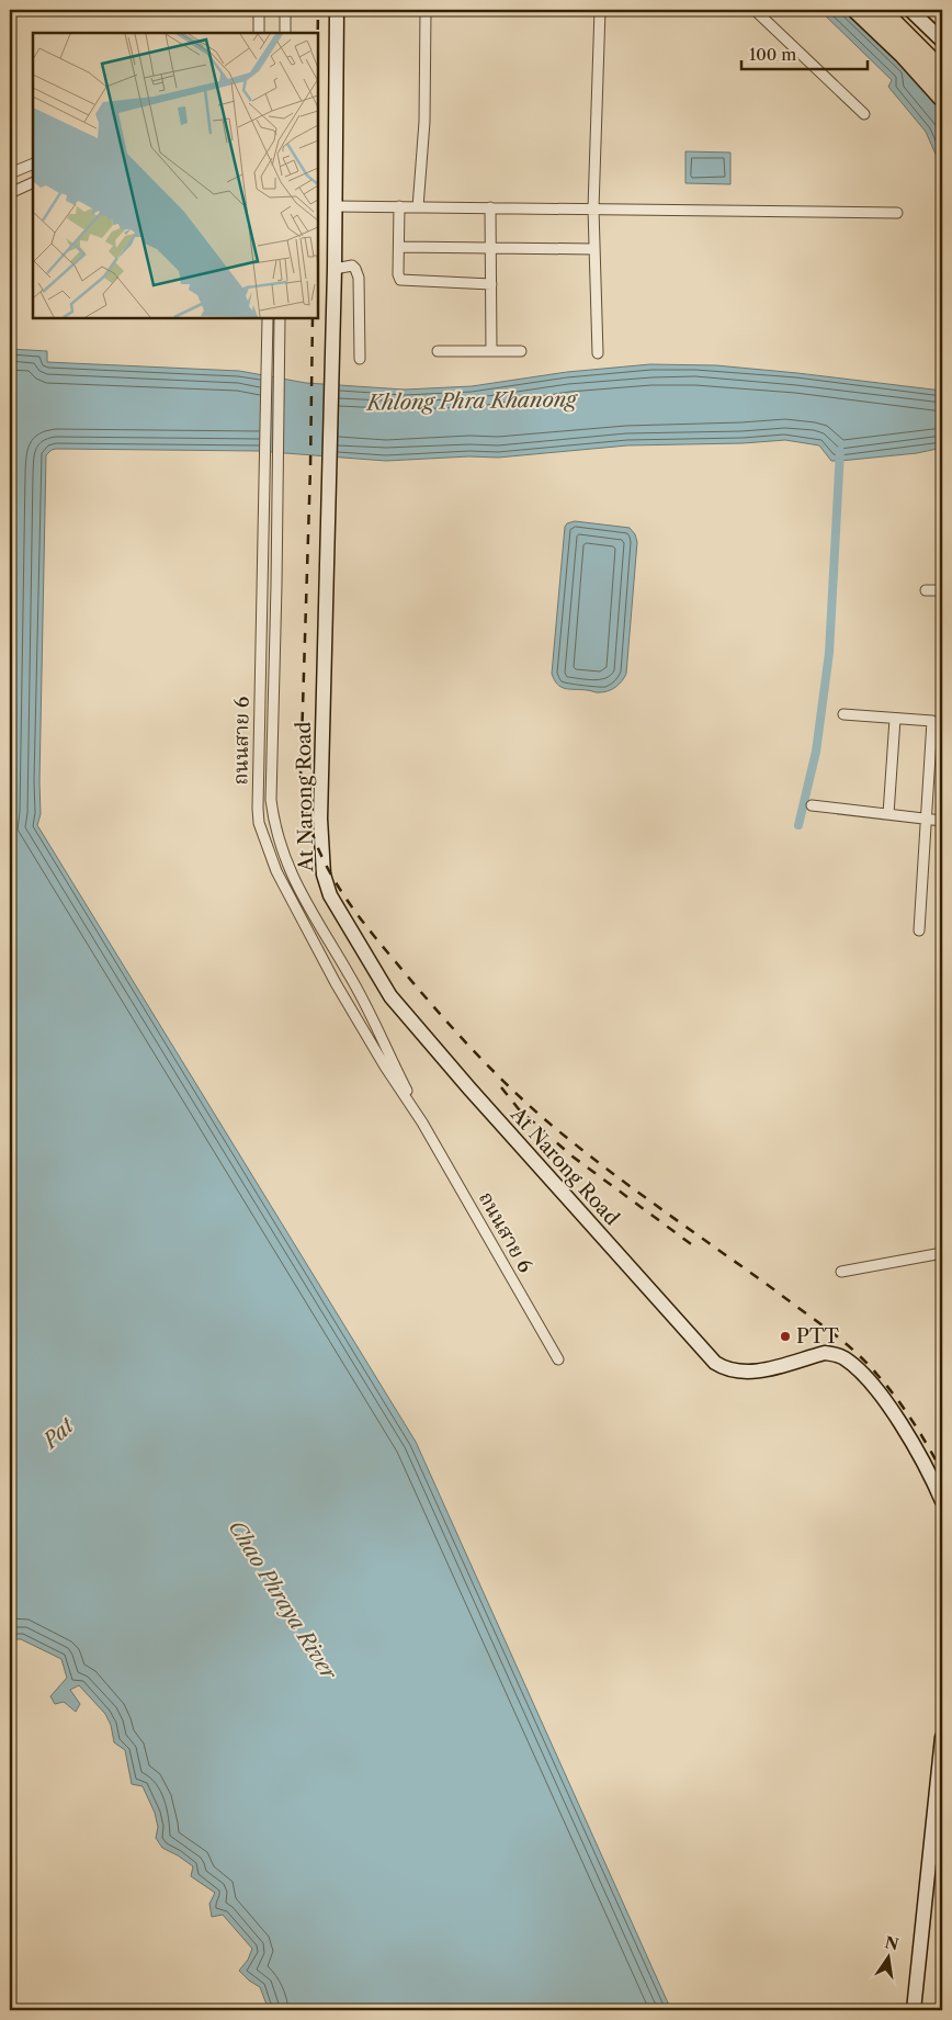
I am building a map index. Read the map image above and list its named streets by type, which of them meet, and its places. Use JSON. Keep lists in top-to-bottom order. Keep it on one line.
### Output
{"streets":{"street":["ถนนสาย 6","At Narong Road"]},"water":["Khlong Phra Khanong","Pat","Chao Phraya River"],"places":["PTT"],"scale_bar":"100 m","north":"top"}
